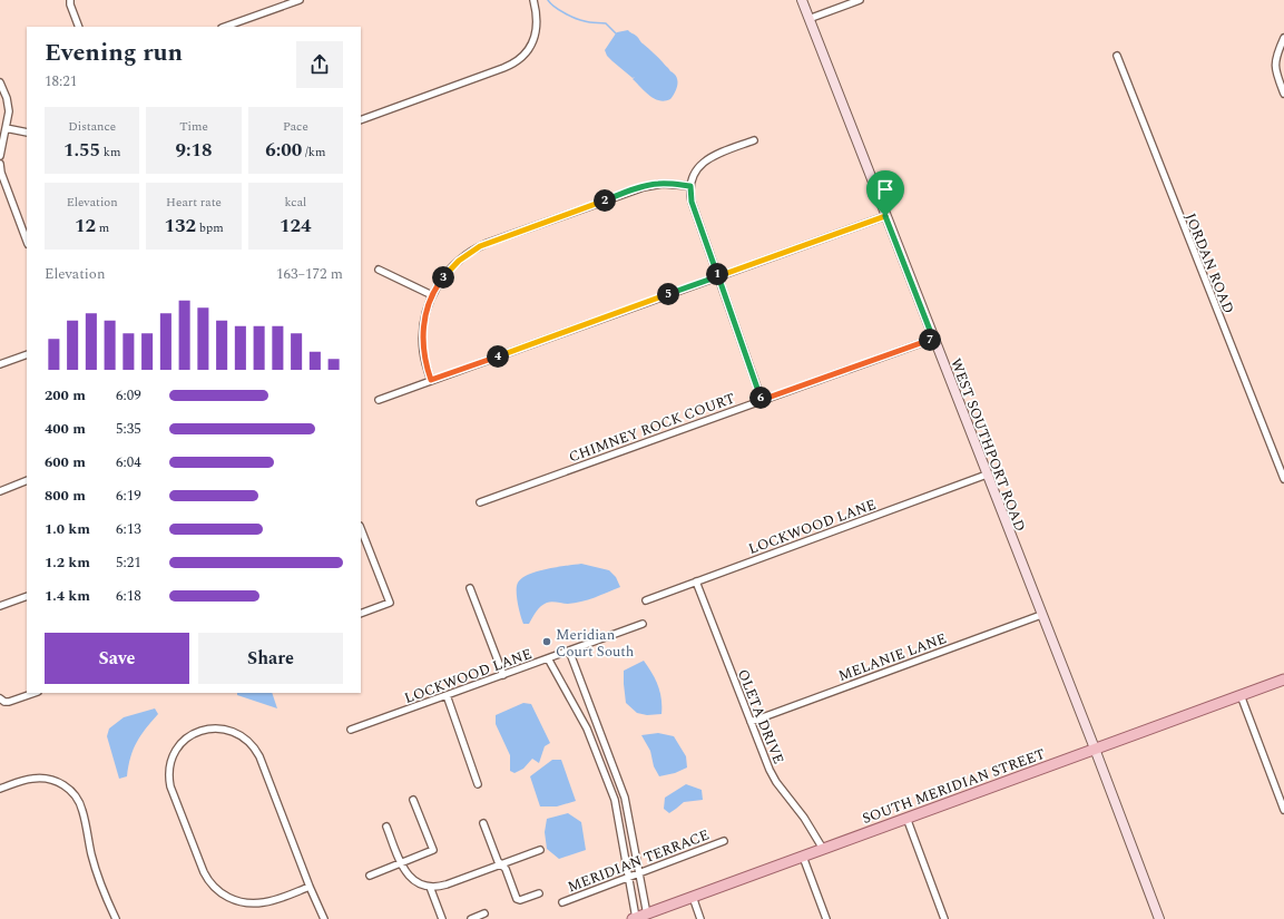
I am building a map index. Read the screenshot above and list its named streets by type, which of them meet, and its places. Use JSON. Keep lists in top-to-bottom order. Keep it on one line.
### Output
{"streets":{"main road":["WEST SOUTHPORT ROAD","SOUTH MERIDIAN STREET"],"street":["JORDAN ROAD","CHIMNEY ROCK COURT","LOCKWOOD LANE","MELANIE LANE","OLETA DRIVE","MERIDIAN TERRACE"]},"crossings":[["CHIMNEY ROCK COURT","WEST SOUTHPORT ROAD"],["WEST SOUTHPORT ROAD","LOCKWOOD LANE"],["WEST SOUTHPORT ROAD","MELANIE LANE"],["WEST SOUTHPORT ROAD","SOUTH MERIDIAN STREET"],["LOCKWOOD LANE","OLETA DRIVE"],["MELANIE LANE","OLETA DRIVE"],["OLETA DRIVE","SOUTH MERIDIAN STREET"]],"places":["Meridian Court South"],"page":{"heading":["Evening run","18:21"],"stats":[["Distance","1.55 km"],["Time","9:18"],["Pace","6:00 /km"],["Elevation","12 m"],["Heart rate","132 bpm"],["kcal","124"]],"pins":["2","1","3","5","7","4","6"],"chart":["Elevation","163–172 m"],"list":[{"name":"200 m","note":"6:09"},{"name":"400 m","note":"5:35"},{"name":"600 m","note":"6:04"},{"name":"800 m","note":"6:19"},{"name":"1.0 km","note":"6:13"},{"name":"1.2 km","note":"5:21"},{"name":"1.4 km","note":"6:18"}],"buttons":["Save","Share"]}}
